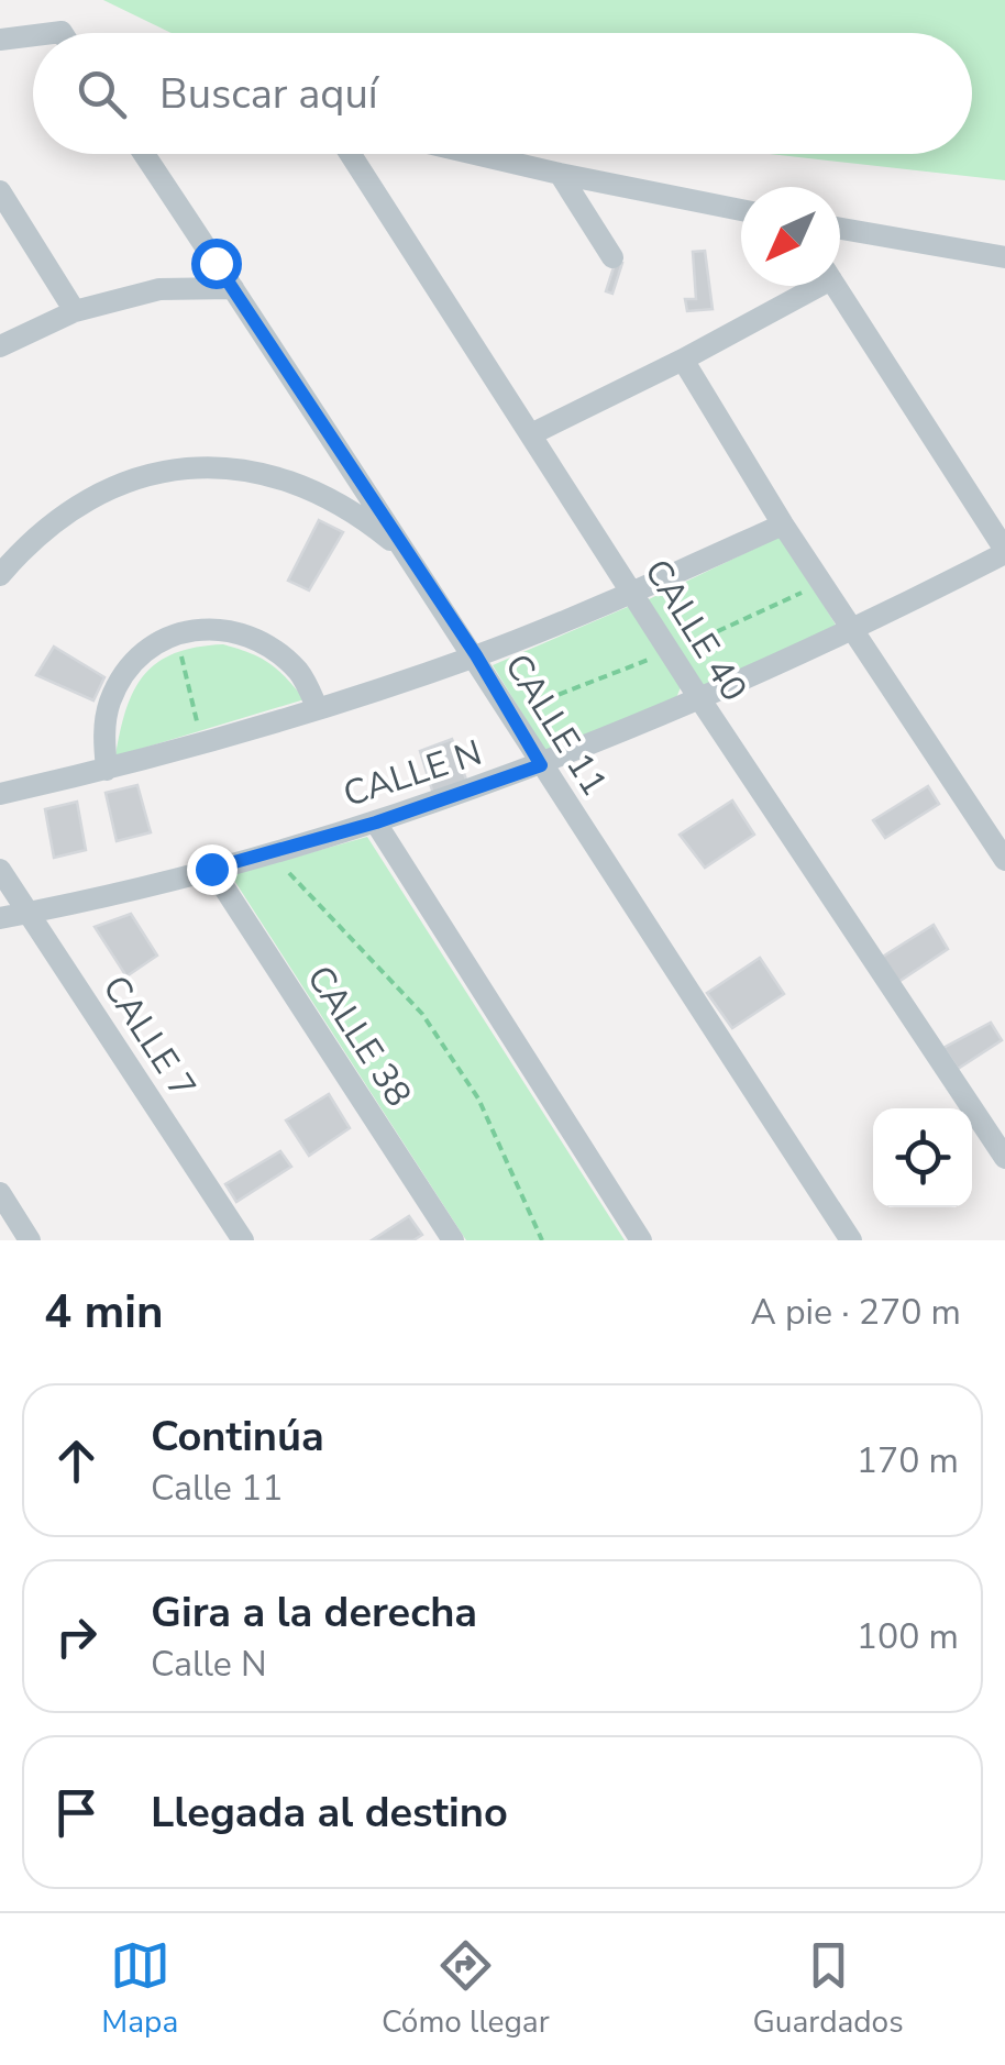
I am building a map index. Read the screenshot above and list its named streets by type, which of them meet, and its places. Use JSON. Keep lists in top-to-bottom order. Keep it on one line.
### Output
{"streets":{"street":["CALLE 40","CALLE 11","CALLE N","CALLE 38","CALLE 7"]},"crossings":[["CALLE 40","CALLE N"],["CALLE 11","CALLE N"],["CALLE N","CALLE 38"],["CALLE N","CALLE 7"]],"north":"bottom left","page":{"search":"Buscar aquí","heading":["4 min","A pie · 270 m"],"list":[["Continúa","Calle 11","170 m"],["Gira a la derecha","Calle N","100 m"],"Llegada al destino"],"nav":["Mapa","Cómo llegar","Guardados"]}}
